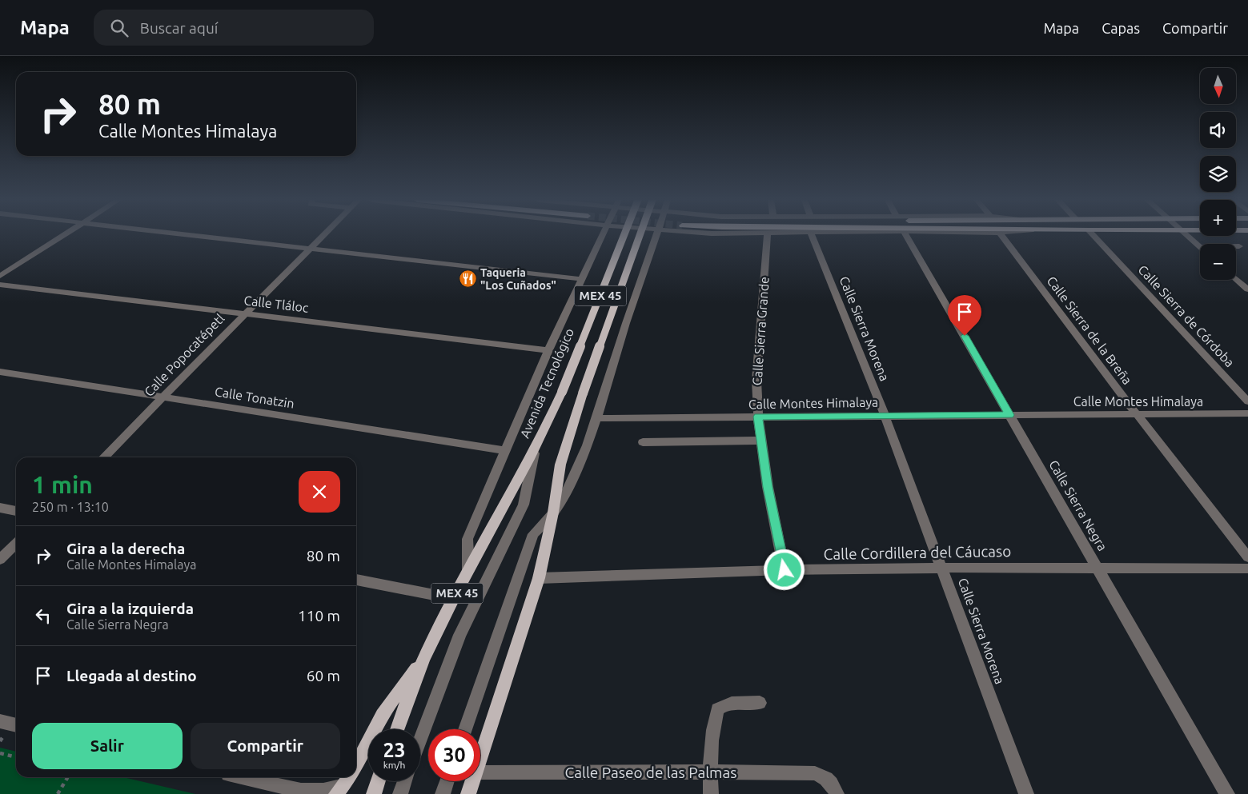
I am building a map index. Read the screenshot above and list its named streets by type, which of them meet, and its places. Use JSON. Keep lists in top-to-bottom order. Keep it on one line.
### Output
{"streets":{"main road":["MEX 45","Avenida Tecnológico"],"street":["Calle Tláloc","Calle Sierra de Córdoba","Calle Sierra Morena","Calle Sierra de la Breña","Calle Sierra Grande","Calle Popocatépetl","Calle Tonatzin","Calle Montes Himalaya","Calle Sierra Negra","Calle Cordillera del Cáucaso","Calle Paseo de las Palmas"]},"crossings":[["MEX 45","Calle Cordillera del Cáucaso"],["Calle Tláloc","Calle Popocatépetl"],["Calle Tláloc","Avenida Tecnológico"],["Calle Sierra Morena","Calle Montes Himalaya"],["Calle Sierra Morena","Calle Cordillera del Cáucaso"],["Calle Sierra de la Breña","Calle Montes Himalaya"],["Calle Sierra Grande","Calle Montes Himalaya"],["Calle Sierra Grande","Calle Cordillera del Cáucaso"],["Calle Popocatépetl","Calle Tonatzin"],["Avenida Tecnológico","Calle Tonatzin"],["Calle Montes Himalaya","Calle Sierra Negra"],["Calle Sierra Negra","Calle Cordillera del Cáucaso"]],"places":{"restaurant":["Taqueria \"Los Cuñados\""]},"north":"bottom","page":{"header":"Mapa","search":"Buscar aquí","nav":["Mapa","Capas","Compartir"],"map_buttons":["+","−"],"turn":["80 m","Calle Montes Himalaya"],"heading":["1 min","250 m · 13:10"],"list":[{"name":"Gira a la derecha","note":"Calle Montes Himalaya","value":"80 m"},{"name":"Gira a la izquierda","note":"Calle Sierra Negra","value":"110 m"},{"name":"Llegada al destino","value":"60 m"}],"buttons":["Salir","Compartir"],"speed":"23 km/h","limit":"30"}}
